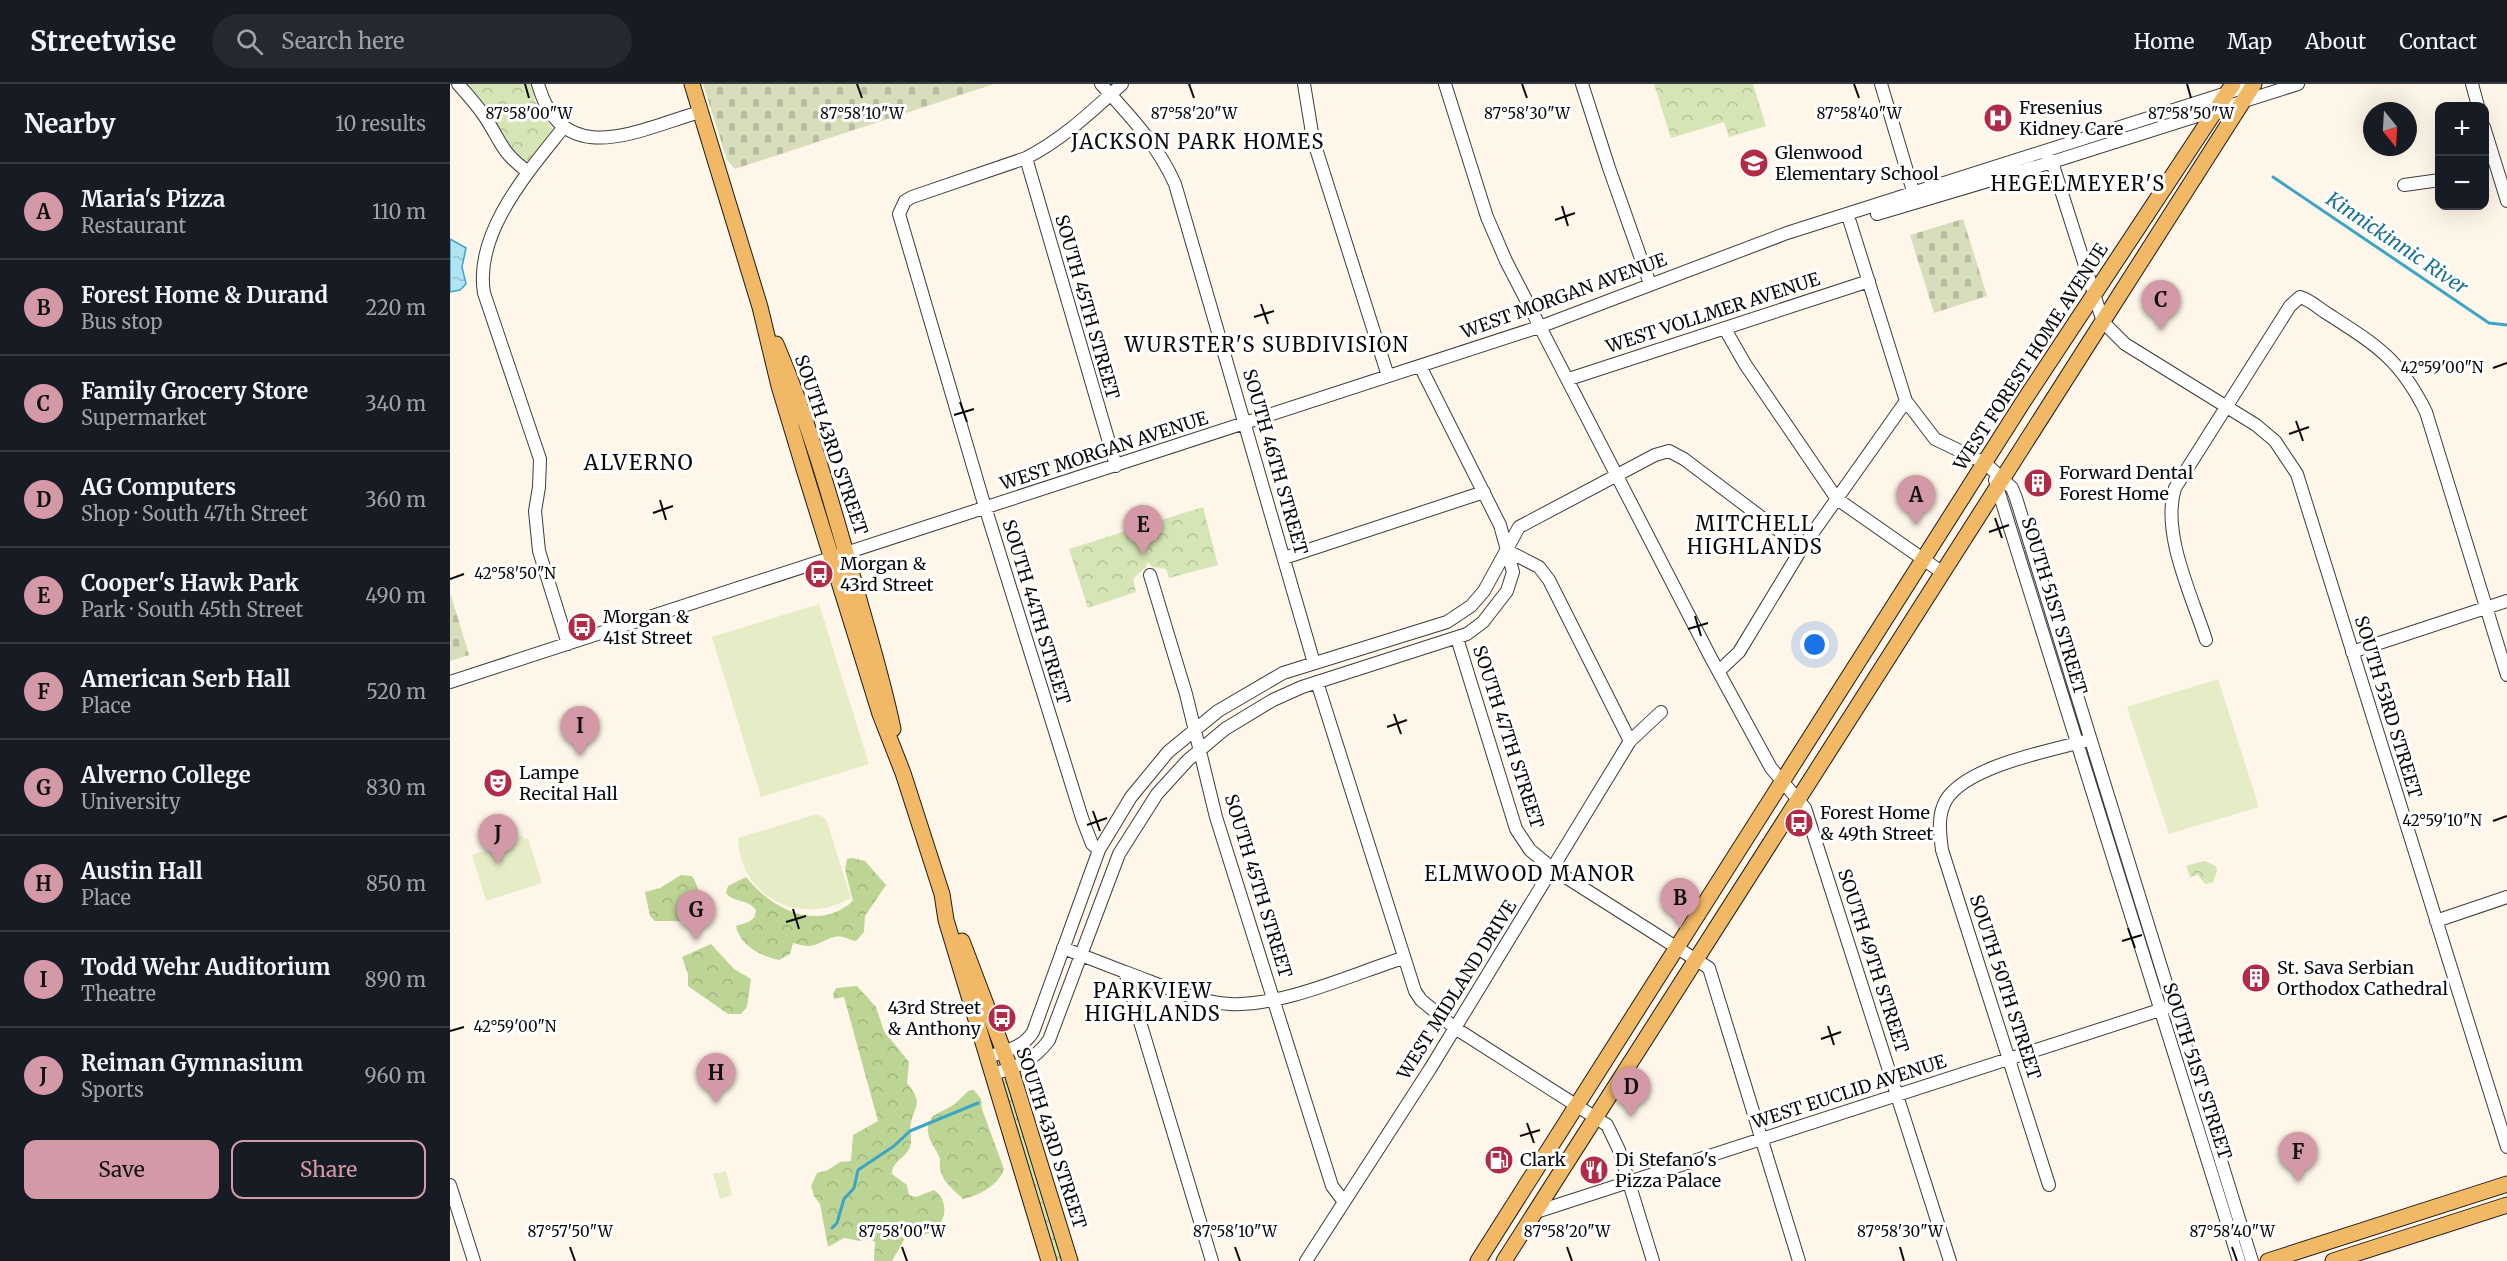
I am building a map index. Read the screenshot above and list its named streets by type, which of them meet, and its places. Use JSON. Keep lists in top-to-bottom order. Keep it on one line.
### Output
{"streets":{"main road":["WEST FOREST HOME AVENUE","SOUTH 43RD STREET"],"street":["WEST MORGAN AVENUE","SOUTH 45TH STREET","WEST VOLLMER AVENUE","SOUTH 46TH STREET","SOUTH 51ST STREET","SOUTH 44TH STREET","SOUTH 53RD STREET","SOUTH 47TH STREET","SOUTH 49TH STREET","SOUTH 50TH STREET","WEST MIDLAND DRIVE","WEST EUCLID AVENUE"]},"crossings":[["WEST MORGAN AVENUE","SOUTH 45TH STREET"],["WEST MORGAN AVENUE","WEST FOREST HOME AVENUE"],["WEST MORGAN AVENUE","SOUTH 43RD STREET"],["WEST MORGAN AVENUE","SOUTH 46TH STREET"],["WEST MORGAN AVENUE","SOUTH 44TH STREET"],["WEST MORGAN AVENUE","SOUTH 49TH STREET"],["SOUTH 45TH STREET","SOUTH 44TH STREET"],["SOUTH 45TH STREET","WEST MIDLAND DRIVE"],["WEST VOLLMER AVENUE","SOUTH 49TH STREET"],["WEST FOREST HOME AVENUE","SOUTH 51ST STREET"],["WEST FOREST HOME AVENUE","SOUTH 53RD STREET"],["WEST FOREST HOME AVENUE","SOUTH 47TH STREET"],["WEST FOREST HOME AVENUE","SOUTH 49TH STREET"],["WEST FOREST HOME AVENUE","WEST EUCLID AVENUE"],["SOUTH 51ST STREET","SOUTH 50TH STREET"],["SOUTH 51ST STREET","WEST EUCLID AVENUE"],["SOUTH 47TH STREET","WEST MIDLAND DRIVE"],["SOUTH 49TH STREET","WEST EUCLID AVENUE"],["SOUTH 50TH STREET","WEST EUCLID AVENUE"]],"districts":["JACKSON PARK HOMES","HEGELMEYER'S","WURSTER'S SUBDIVISION","ALVERNO","MITCHELL HIGHLANDS","ELMWOOD MANOR","PARKVIEW HIGHLANDS"],"water":["Kinnickinnic River"],"places":{"hospital":["Fresenius Kidney Care"],"school or university":["Glenwood Elementary School"],"building":["Forward Dental Forest Home","St. Sava Serbian Orthodox Cathedral"],"bus stop":["Morgan & 43rd Street","Morgan & 41st Street","Forest Home & 49th Street","43rd Street & Anthony"],"theatre":["Lampe Recital Hall"],"fuel station":["Clark"],"restaurant":["Di Stefano's Pizza Palace"]},"north":"bottom","page":{"header":"Streetwise","search":"Search here","nav":["Home","Map","About","Contact"],"heading":["Nearby","10 results"],"map_buttons":["+","−"],"list":[{"mark":"A","name":"Maria's Pizza","note":"Restaurant","value":"110 m"},{"mark":"B","name":"Forest Home & Durand","note":"Bus stop","value":"220 m"},{"mark":"C","name":"Family Grocery Store","note":"Supermarket","value":"340 m"},{"mark":"D","name":"AG Computers","note":"Shop · South 47th Street","value":"360 m"},{"mark":"E","name":"Cooper's Hawk Park","note":"Park · South 45th Street","value":"490 m"},{"mark":"F","name":"American Serb Hall","note":"Place","value":"520 m"},{"mark":"G","name":"Alverno College","note":"University","value":"830 m"},{"mark":"H","name":"Austin Hall","note":"Place","value":"850 m"},{"mark":"I","name":"Todd Wehr Auditorium","note":"Theatre","value":"890 m"},{"mark":"J","name":"Reiman Gymnasium","note":"Sports","value":"960 m"}],"pins":["C","A","E","I","J","B","G","H","D","F"],"buttons":["Save","Share"]},"coordinates":["87°58'00\"W","87°58'10\"W","87°58'20\"W","87°58'30\"W","87°58'40\"W","87°58'50\"W","42°59'00\"N","42°58'50\"N","42°59'10\"N","87°57'50\"W"]}
